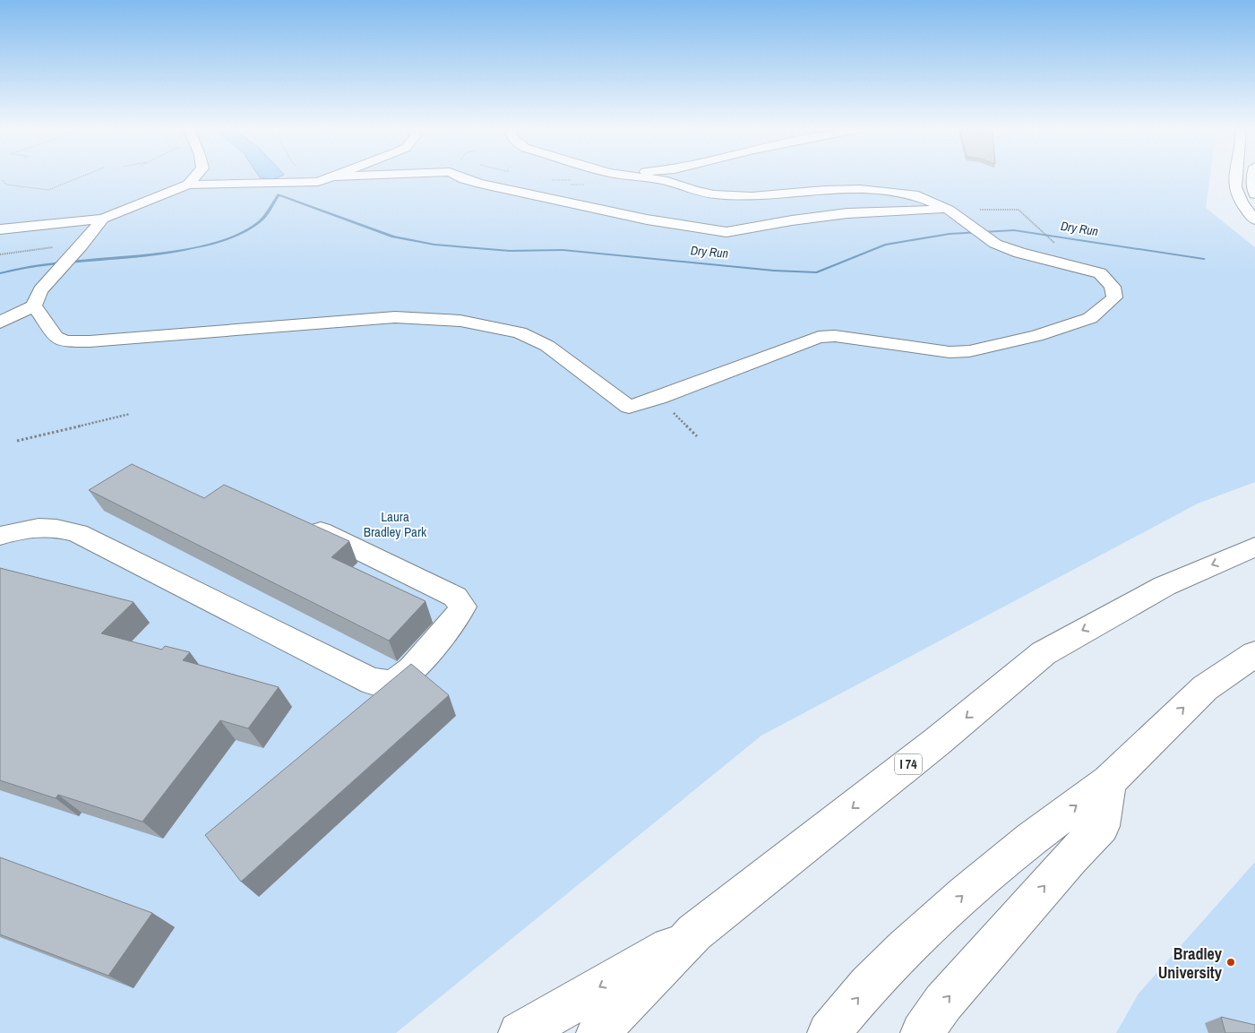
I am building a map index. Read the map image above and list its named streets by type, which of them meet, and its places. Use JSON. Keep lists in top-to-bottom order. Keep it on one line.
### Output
{"streets":{"main road":["I 74"]},"water":["Dry Run"],"parks":["Laura Bradley Park"],"places":["Bradley University"]}
